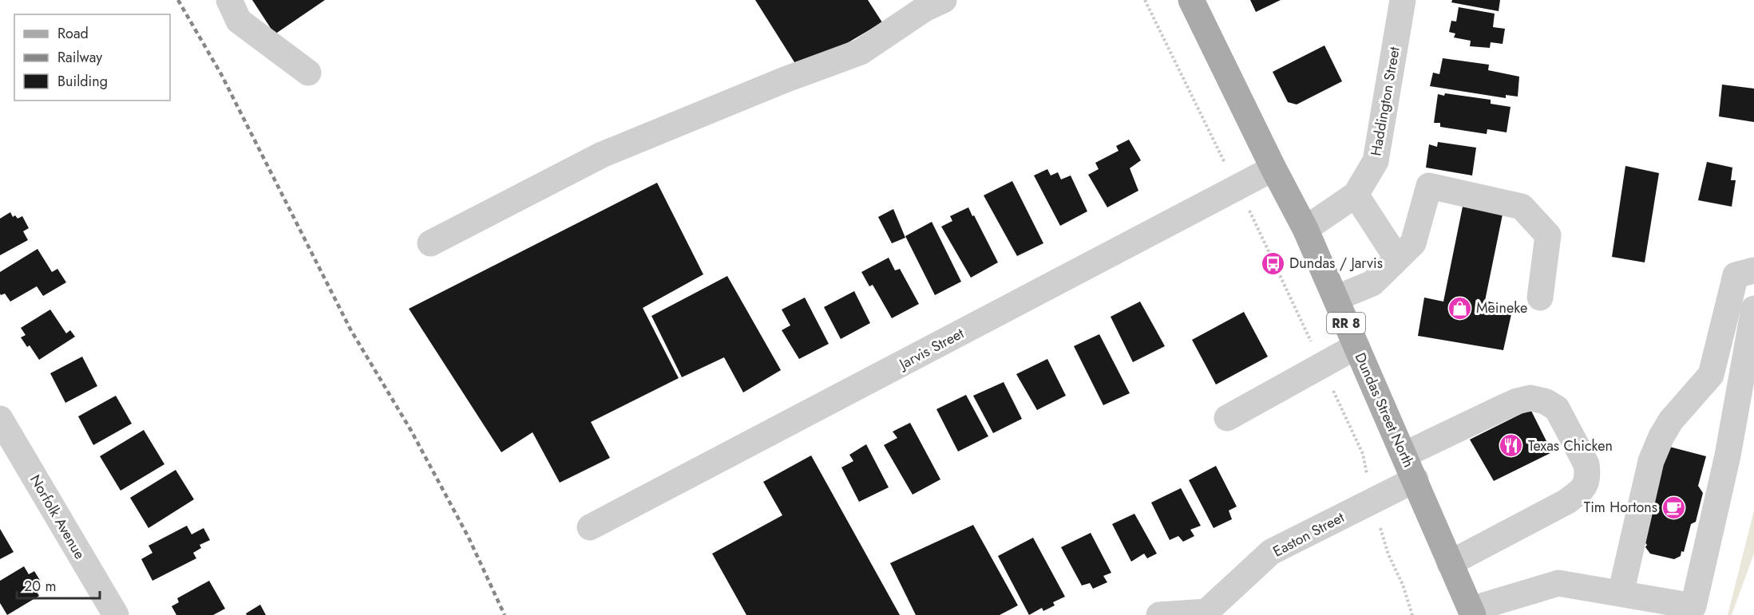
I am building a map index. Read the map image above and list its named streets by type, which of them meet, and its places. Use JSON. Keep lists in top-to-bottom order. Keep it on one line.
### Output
{"streets":{"main road":["RR 8","Dundas Street North"],"street":["Haddington Street","Jarvis Street","Norfolk Avenue","Easton Street"]},"crossings":[["Haddington Street","Dundas Street North"],["Jarvis Street","Dundas Street North"],["Dundas Street North","Easton Street"]],"places":{"bus stop":["Dundas / Jarvis"],"shop":["Meineke"],"restaurant":["Texas Chicken"],"cafe":["Tim Hortons"]},"legend":["Road","Railway","Building"],"scale_bar":"20 m"}
